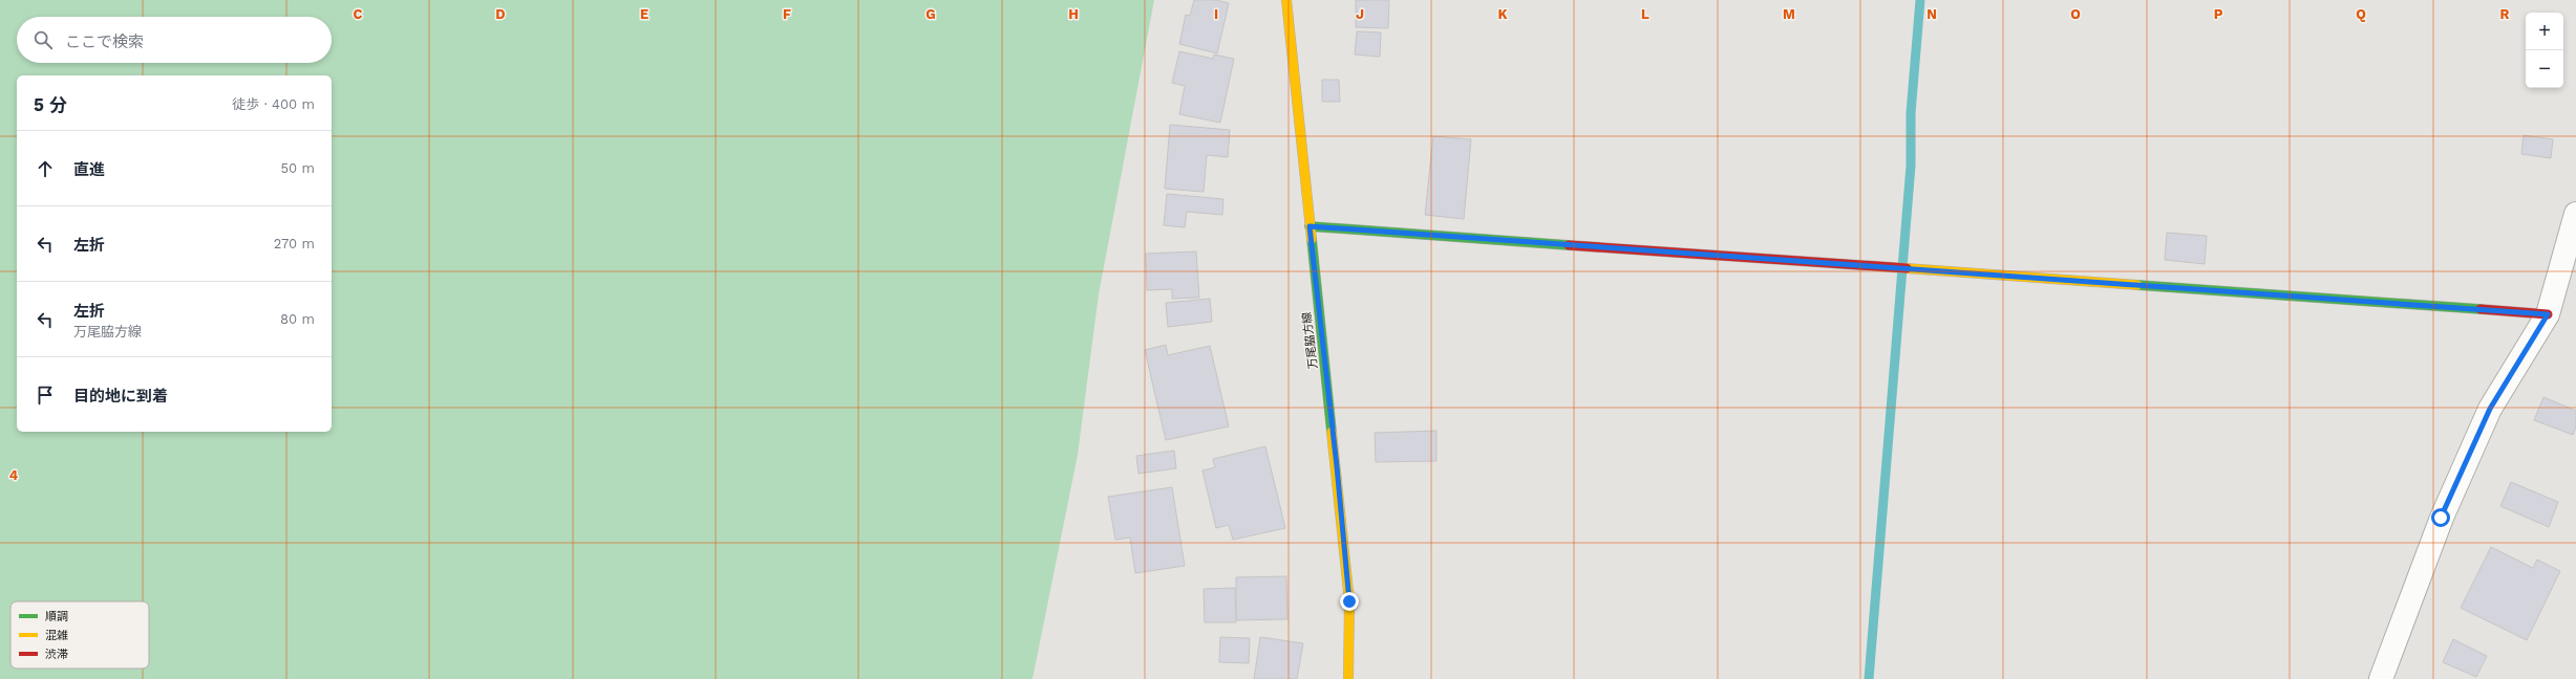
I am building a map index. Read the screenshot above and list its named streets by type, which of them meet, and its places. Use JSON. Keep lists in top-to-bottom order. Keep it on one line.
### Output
{"streets":{"street":["万尾脇方線"]},"legend":["順調","混雑","渋滞"],"page":{"map_buttons":["+","−"],"search":"ここで検索","heading":["5 分","徒歩 · 400 m"],"list":[["直進","50 m"],["左折","270 m"],["左折","万尾脇方線","80 m"],"目的地に到着"]},"grid":{"columns":["C","D","E","F","G","H","I","J","K","L","M","N","O","P","Q","R"],"rows":["4"]}}
